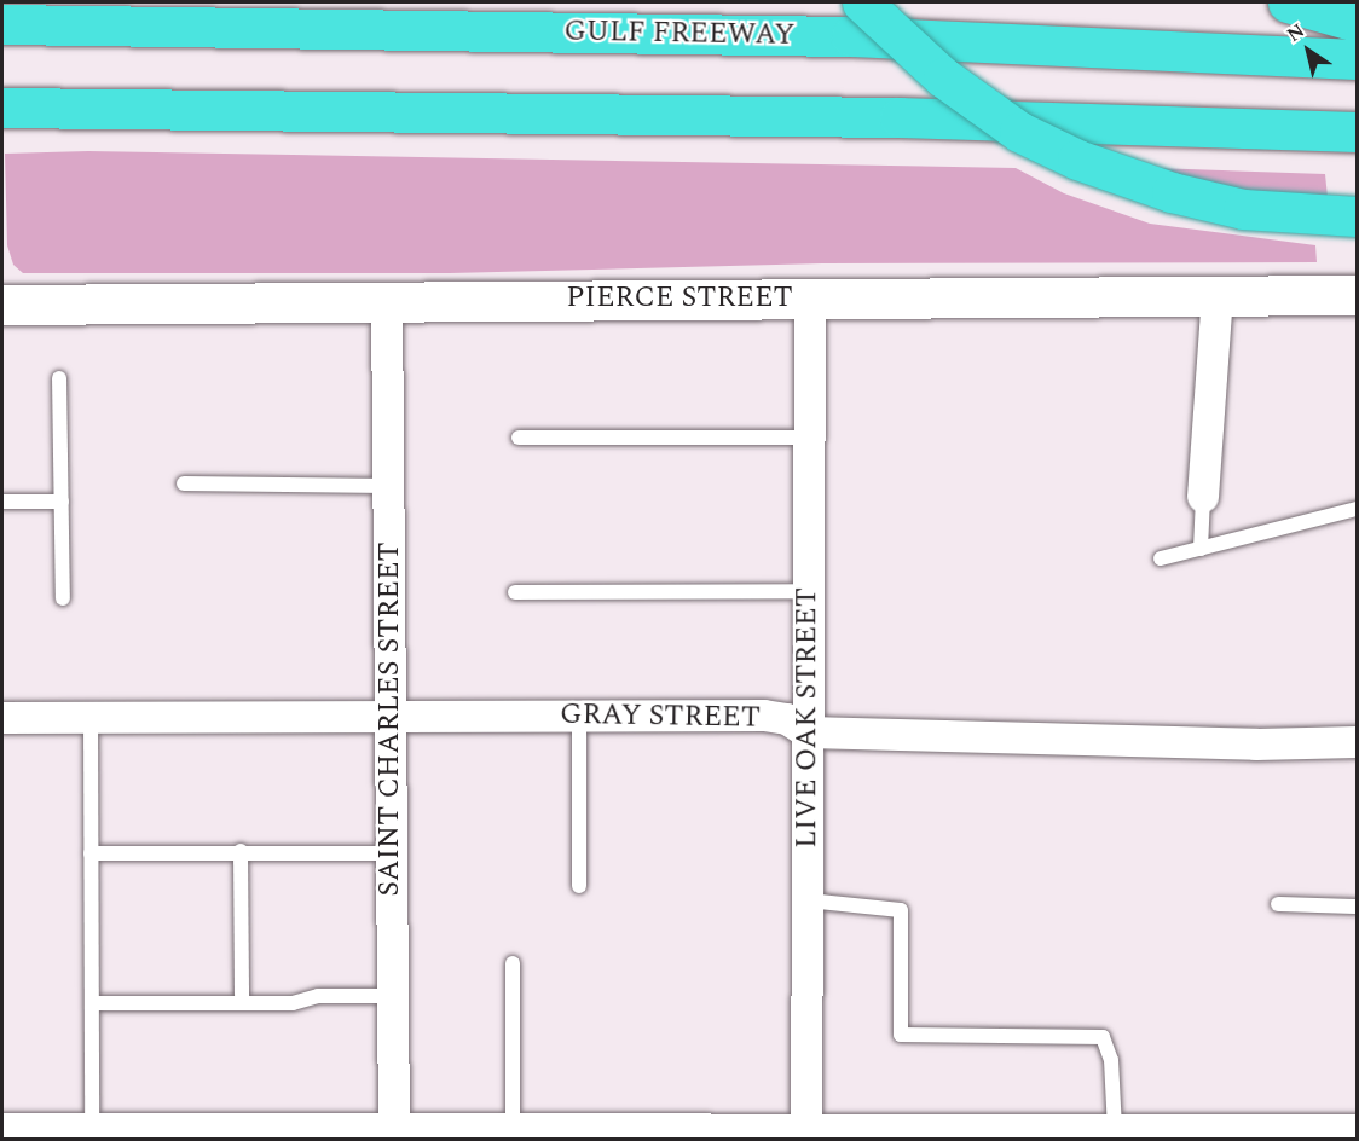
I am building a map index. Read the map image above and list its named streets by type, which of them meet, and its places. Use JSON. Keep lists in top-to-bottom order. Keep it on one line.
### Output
{"streets":{"highway":["GULF FREEWAY"],"main road":["PIERCE STREET"],"street":["GRAY STREET","LIVE OAK STREET","SAINT CHARLES STREET"]},"crossings":[["PIERCE STREET","LIVE OAK STREET"],["PIERCE STREET","SAINT CHARLES STREET"],["GRAY STREET","LIVE OAK STREET"],["GRAY STREET","SAINT CHARLES STREET"]],"north":"top left"}
